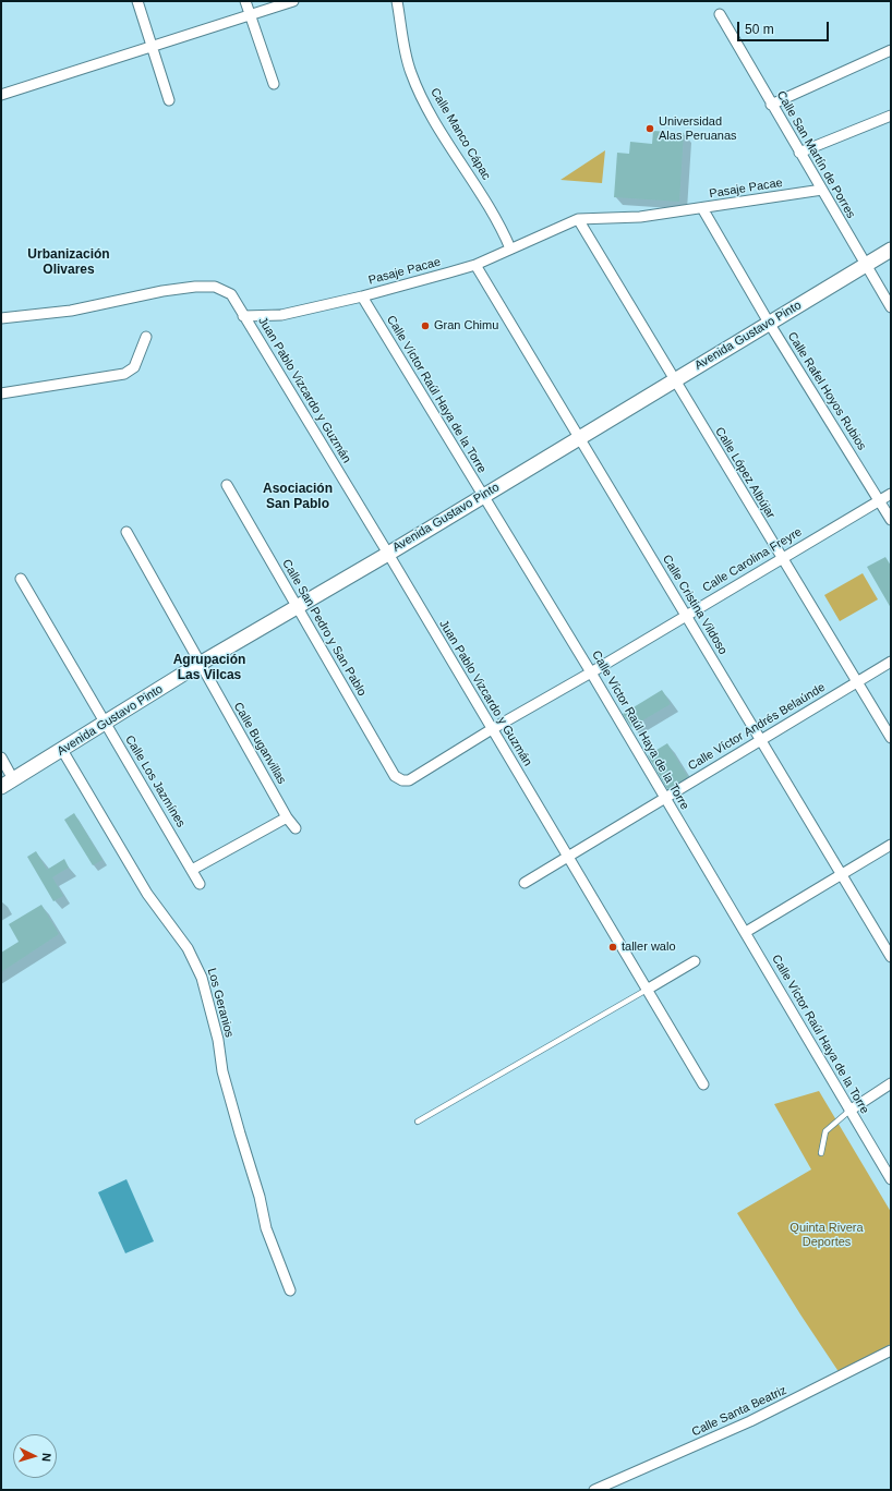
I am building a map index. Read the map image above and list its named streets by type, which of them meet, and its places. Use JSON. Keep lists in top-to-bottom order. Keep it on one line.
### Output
{"streets":{"main road":["Avenida Gustavo Pinto"],"street":["Calle Manco Cápac","Calle San Martín de Porres","Pasaje Pacae","Juan Pablo Vizcardo y Guzmán","Calle Rafel Hoyos Rubios","Calle Víctor Raúl Haya de la Torre","Calle López Albújar","Calle Carolina Freyre","Calle Cristina Vildoso","Calle San Pedro y San Pablo","Calle Víctor Andrés Belaúnde","Calle Buganvillas","Calle Los Jazmínes","Los Geranios","Calle Santa Beatriz"]},"crossings":[["Calle Manco Cápac","Pasaje Pacae"],["Calle San Martín de Porres","Pasaje Pacae"],["Calle San Martín de Porres","Avenida Gustavo Pinto"],["Pasaje Pacae","Juan Pablo Vizcardo y Guzmán"],["Pasaje Pacae","Calle Rafel Hoyos Rubios"],["Pasaje Pacae","Calle Víctor Raúl Haya de la Torre"],["Pasaje Pacae","Calle López Albújar"],["Pasaje Pacae","Calle Cristina Vildoso"],["Avenida Gustavo Pinto","Juan Pablo Vizcardo y Guzmán"],["Avenida Gustavo Pinto","Calle Rafel Hoyos Rubios"],["Avenida Gustavo Pinto","Calle Víctor Raúl Haya de la Torre"],["Avenida Gustavo Pinto","Calle López Albújar"],["Avenida Gustavo Pinto","Calle Cristina Vildoso"],["Avenida Gustavo Pinto","Calle San Pedro y San Pablo"],["Avenida Gustavo Pinto","Calle Buganvillas"],["Avenida Gustavo Pinto","Calle Los Jazmínes"],["Avenida Gustavo Pinto","Los Geranios"],["Juan Pablo Vizcardo y Guzmán","Calle Carolina Freyre"],["Juan Pablo Vizcardo y Guzmán","Calle Víctor Andrés Belaúnde"],["Calle Rafel Hoyos Rubios","Calle Carolina Freyre"],["Calle Víctor Raúl Haya de la Torre","Calle Carolina Freyre"],["Calle Víctor Raúl Haya de la Torre","Calle Víctor Andrés Belaúnde"],["Calle López Albújar","Calle Carolina Freyre"],["Calle López Albújar","Calle Víctor Andrés Belaúnde"],["Calle Carolina Freyre","Calle Cristina Vildoso"],["Calle Carolina Freyre","Calle San Pedro y San Pablo"],["Calle Cristina Vildoso","Calle Víctor Andrés Belaúnde"]],"districts":["Urbanización Olivares","Asociación San Pablo","Agrupación Las Vilcas"],"parks":["Quinta Rivera Deportes"],"places":["Universidad Alas Peruanas","Gran Chimu","taller walo"],"scale_bar":"50 m","north":"right"}
